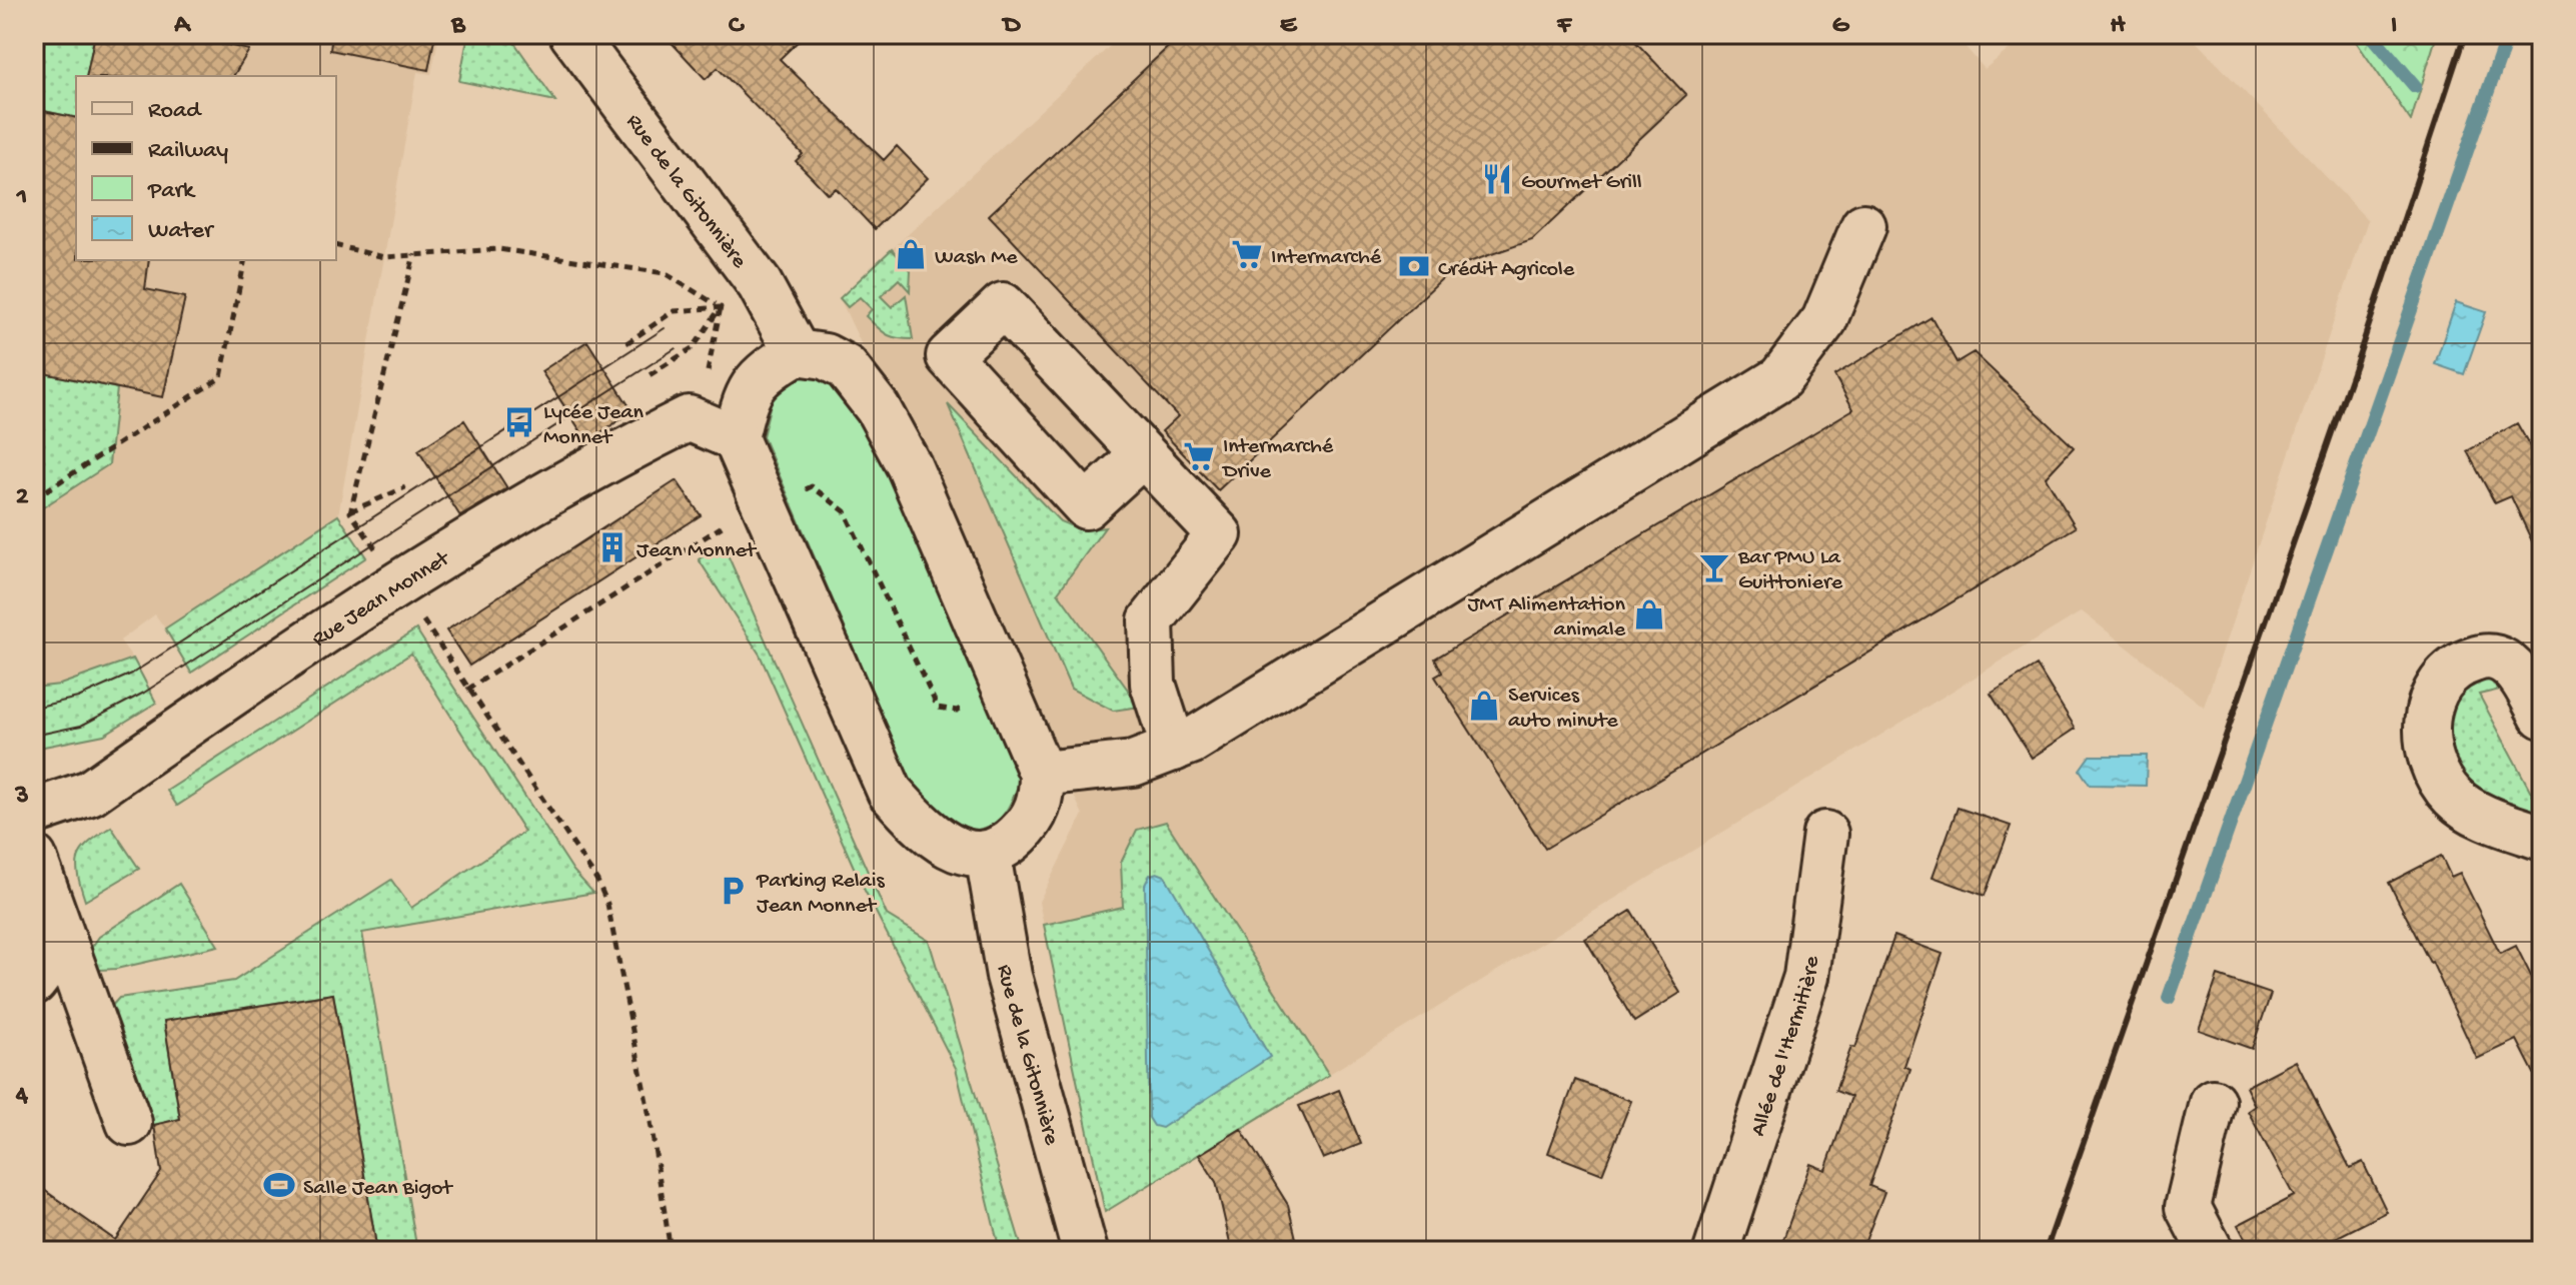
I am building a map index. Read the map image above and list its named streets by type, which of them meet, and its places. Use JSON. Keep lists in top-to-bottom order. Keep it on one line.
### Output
{"streets":{"street":["Rue de la Gitonnière","Rue Jean Monnet","Allée de l'Hermitière"]},"places":{"restaurant":["Gourmet Grill"],"shop":["Wash Me","JMT Alimentation animale","Services auto minute"],"supermarket":["Intermarché","Intermarché Drive"],"bank":["Crédit Agricole"],"bus stop":["Lycée Jean Monnet"],"building":["Jean Monnet"],"bar":["Bar PMU La Guittoniere"],"parking":["Parking Relais Jean Monnet"],"sports":["Salle Jean Bigot"]},"legend":["Road","Railway","Park","Water"],"grid":{"columns":["A","B","C","D","E","F","G","H","I"],"rows":["1","2","3","4"]}}
